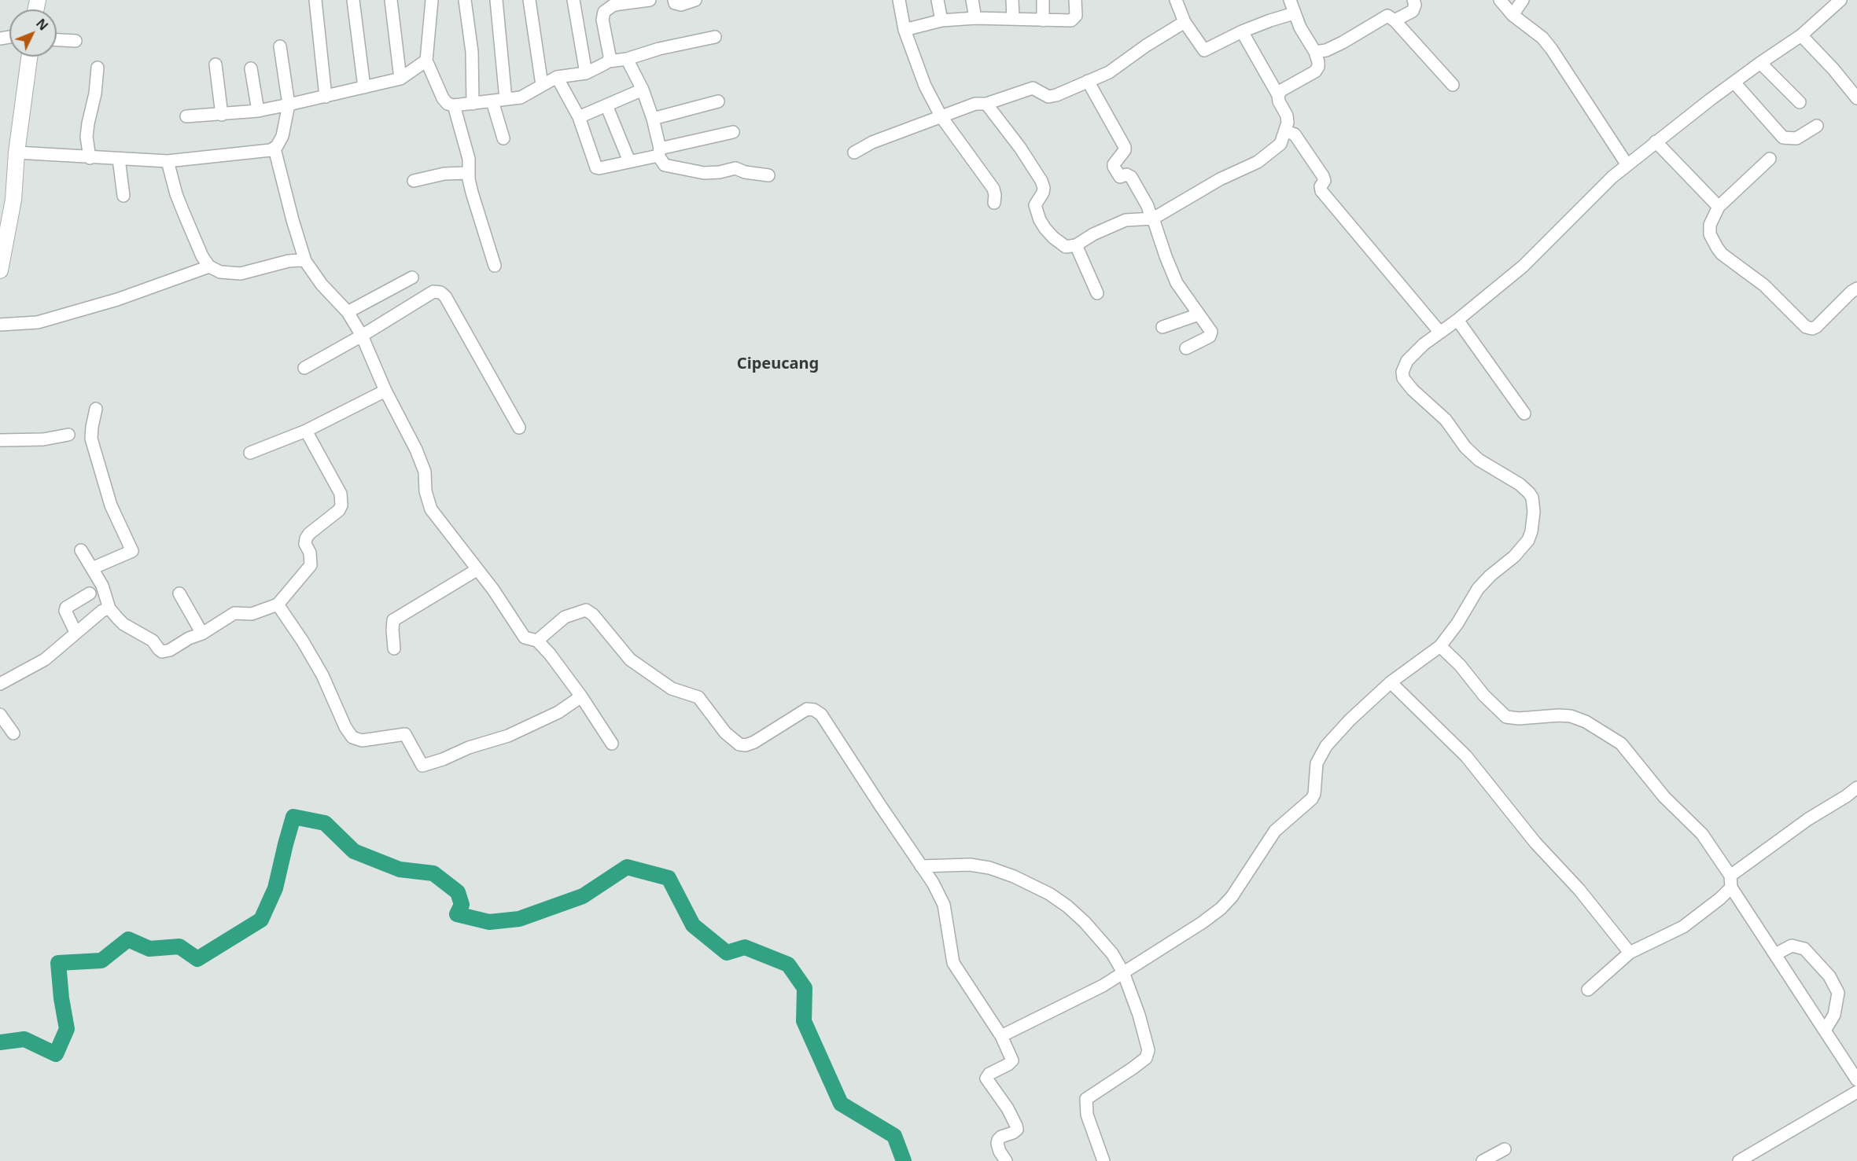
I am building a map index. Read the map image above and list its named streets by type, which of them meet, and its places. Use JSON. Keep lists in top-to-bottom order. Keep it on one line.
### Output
{"districts":["Cipeucang"],"north":"top right"}
